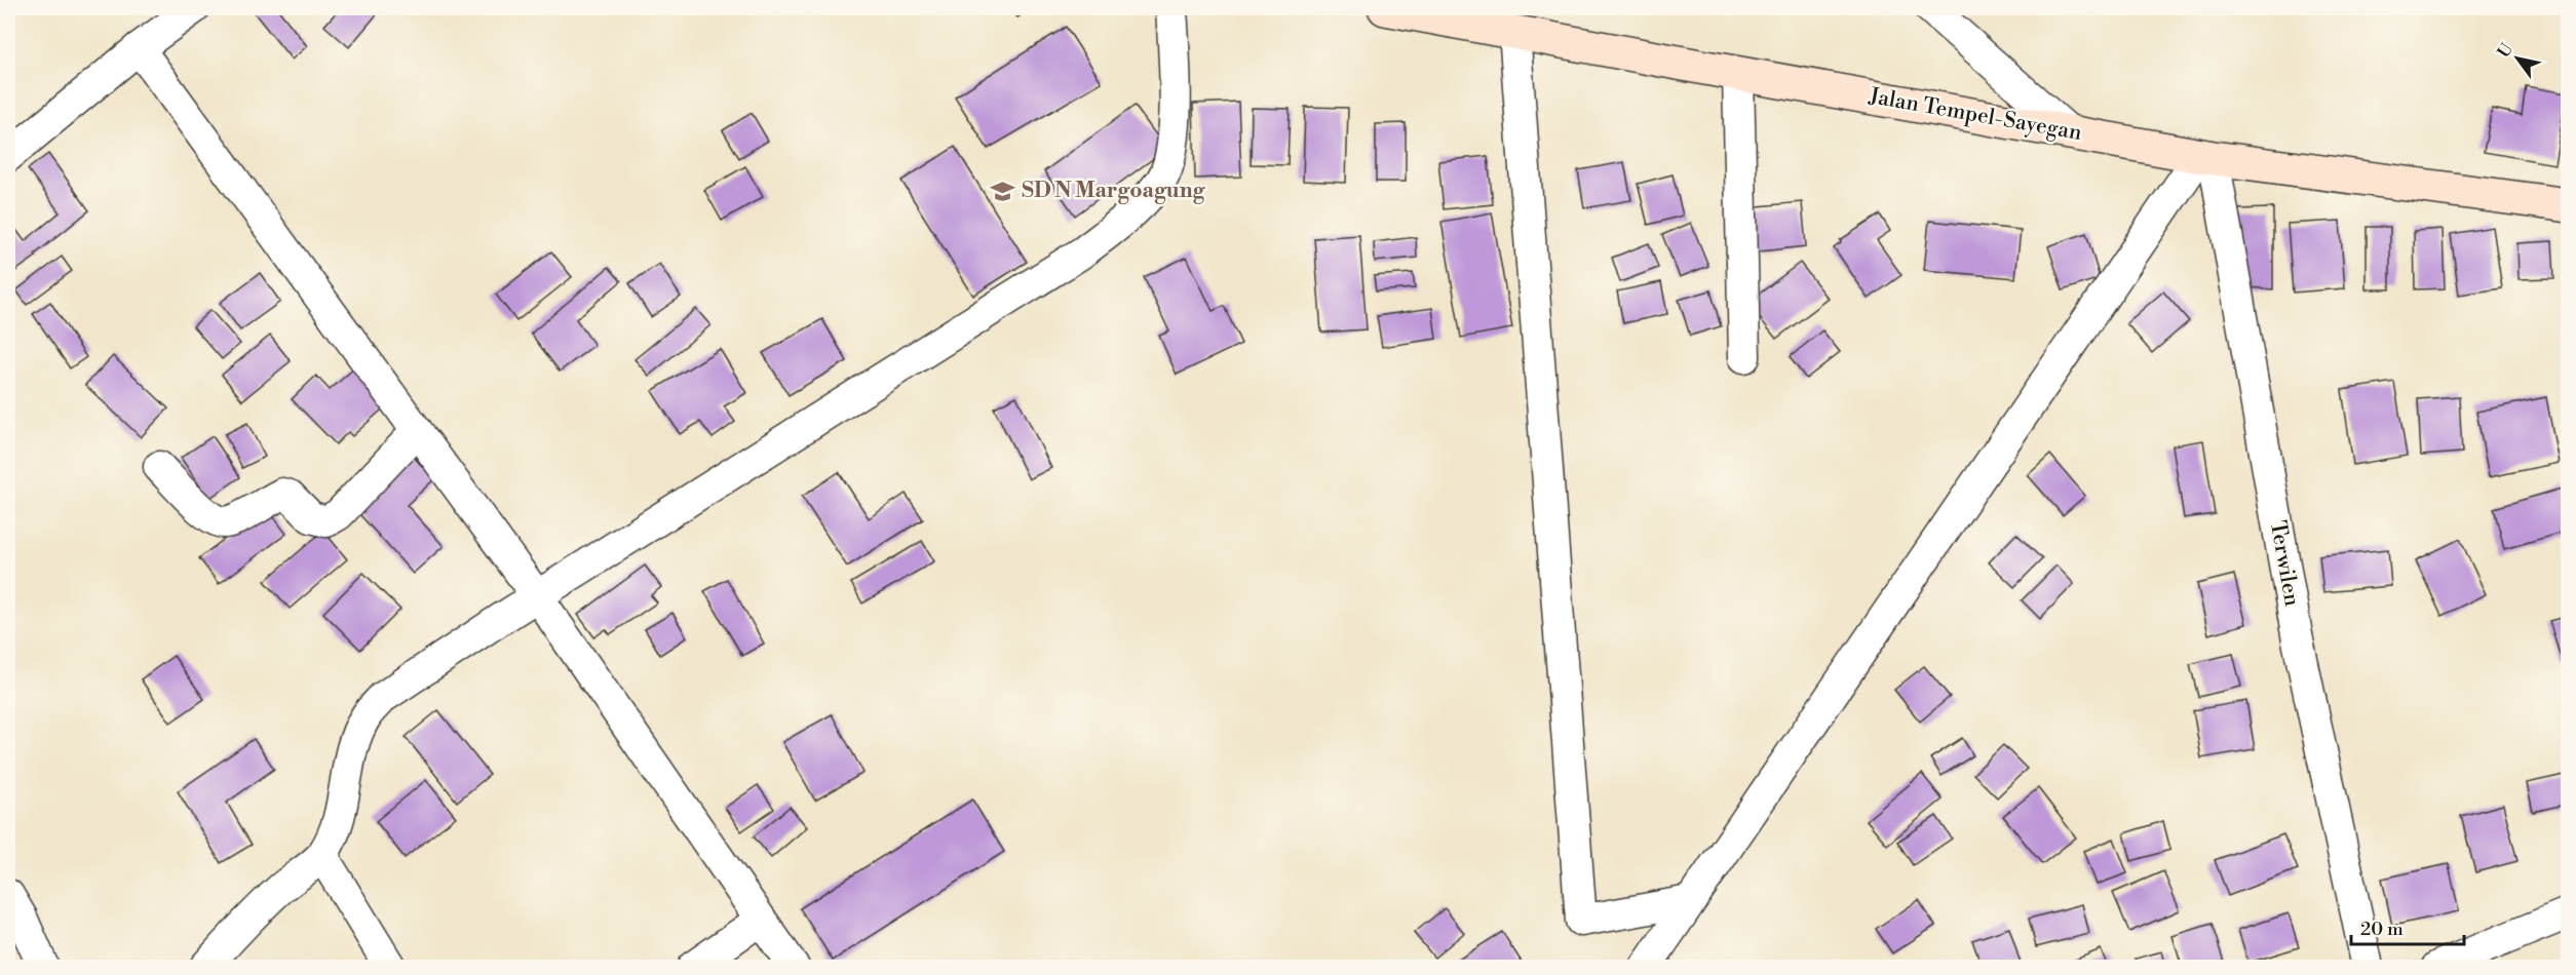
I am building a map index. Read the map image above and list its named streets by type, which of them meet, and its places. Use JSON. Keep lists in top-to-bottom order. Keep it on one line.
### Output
{"streets":{"main road":["Jalan Tempel-Sayegan"],"street":["Terwilen"]},"crossings":[["Jalan Tempel-Sayegan","Terwilen"]],"places":{"school or university":["SD N Margoagung"]},"scale_bar":"20 m","north":"top left"}
